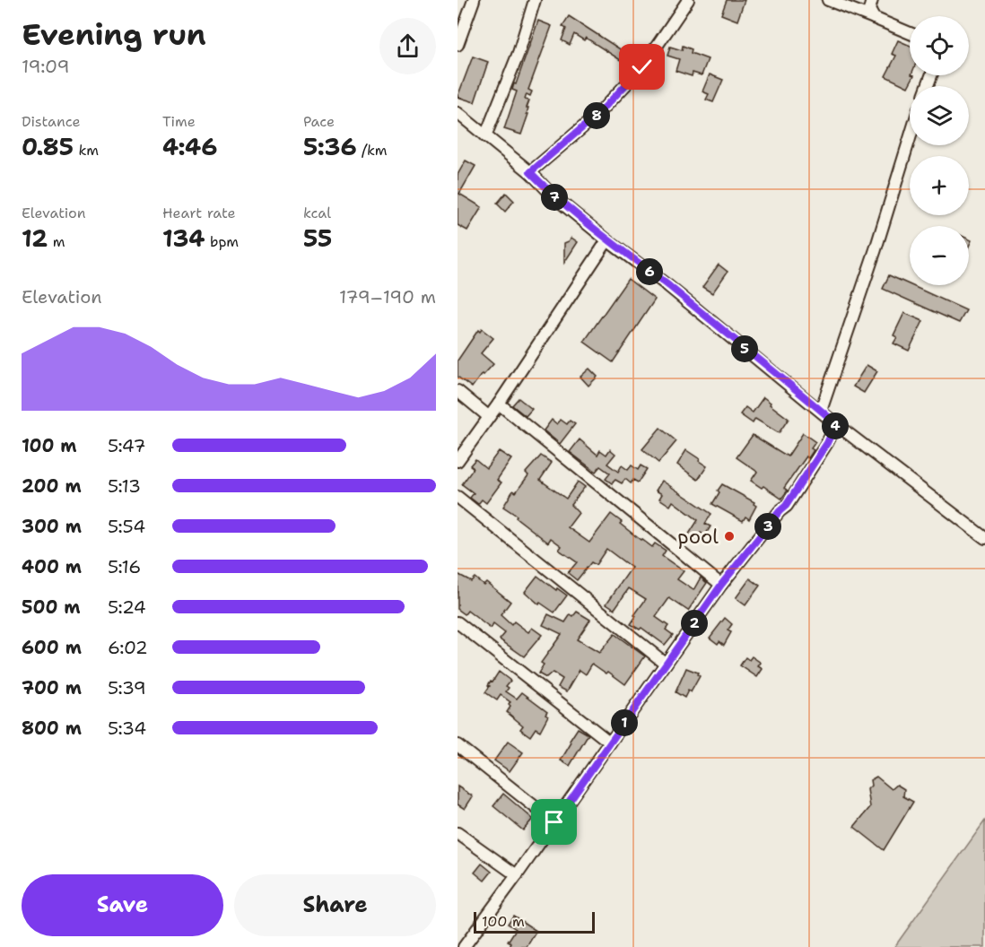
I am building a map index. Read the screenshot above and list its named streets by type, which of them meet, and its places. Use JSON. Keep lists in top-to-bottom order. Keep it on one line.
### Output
{"places":["pool"],"scale_bar":"100 m","page":{"heading":["Evening run","19:09"],"map_buttons":["+","−"],"stats":[["Distance","0.85 km"],["Time","4:46"],["Pace","5:36 /km"],["Elevation","12 m"],["Heart rate","134 bpm"],["kcal","55"]],"pins":["8","7","6","5","4","3","2","1"],"chart":["Elevation","179–190 m"],"list":[{"name":"100 m","note":"5:47"},{"name":"200 m","note":"5:13"},{"name":"300 m","note":"5:54"},{"name":"400 m","note":"5:16"},{"name":"500 m","note":"5:24"},{"name":"600 m","note":"6:02"},{"name":"700 m","note":"5:39"},{"name":"800 m","note":"5:34"}],"buttons":["Save","Share"],"scale":"100 m"}}
